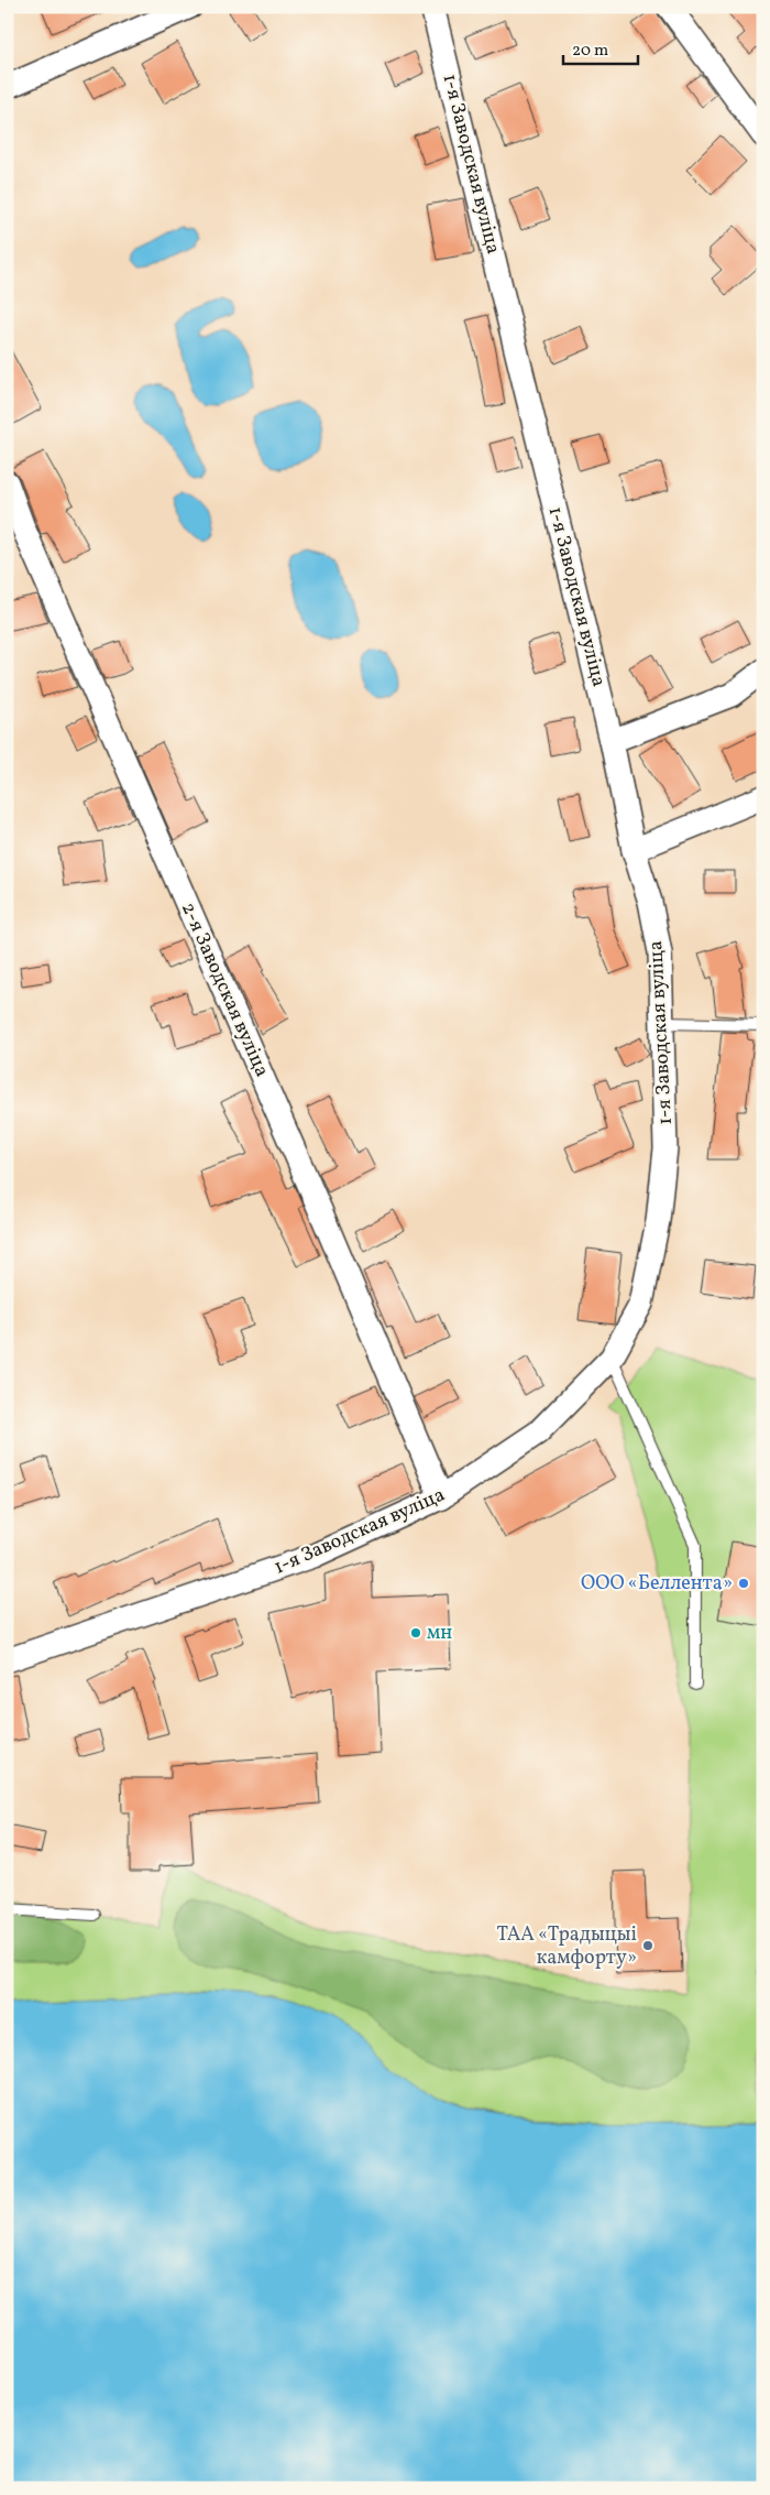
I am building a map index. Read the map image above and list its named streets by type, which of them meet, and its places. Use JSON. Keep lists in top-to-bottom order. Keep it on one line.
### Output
{"streets":{"street":["1-я Заводская вуліца","2-я Заводская вуліца"]},"crossings":[["1-я Заводская вуліца","2-я Заводская вуліца"]],"places":["ООО «Беллента»","мн","ТАА «Традыцыі камфорту»"],"scale_bar":"20 m"}
